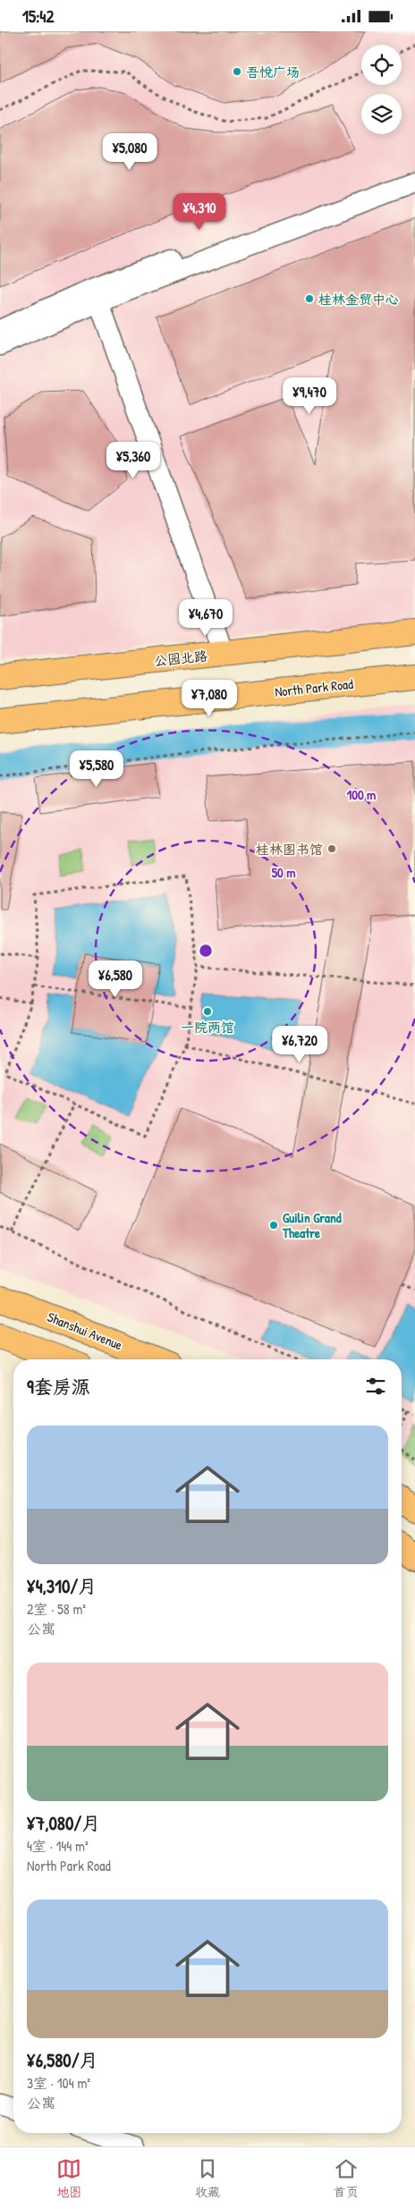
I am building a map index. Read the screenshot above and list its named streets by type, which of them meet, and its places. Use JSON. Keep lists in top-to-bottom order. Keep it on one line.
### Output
{"streets":{"main road":["公园北路","North Park Road","Shanshui Avenue"]},"places":["吾悦广场","桂林金贸中心","桂林图书馆","一院两馆","Guilin Grand Theatre"],"page":{"status":"15:42","price":["¥5,080","¥4,310","¥9,470","¥5,360","¥4,670","¥7,080","¥5,580","¥6,580","¥6,720"],"heading":"9套房源","list":[{"name":"¥4,310/月","note":"2室 · 58 m² · 公寓"},{"name":"¥7,080/月","note":"4室 · 144 m² · North Park Road"},{"name":"¥6,580/月","note":"3室 · 104 m² · 公寓"}],"tabs":["地图","收藏","首页"]},"rings":["100 m","50 m"]}
